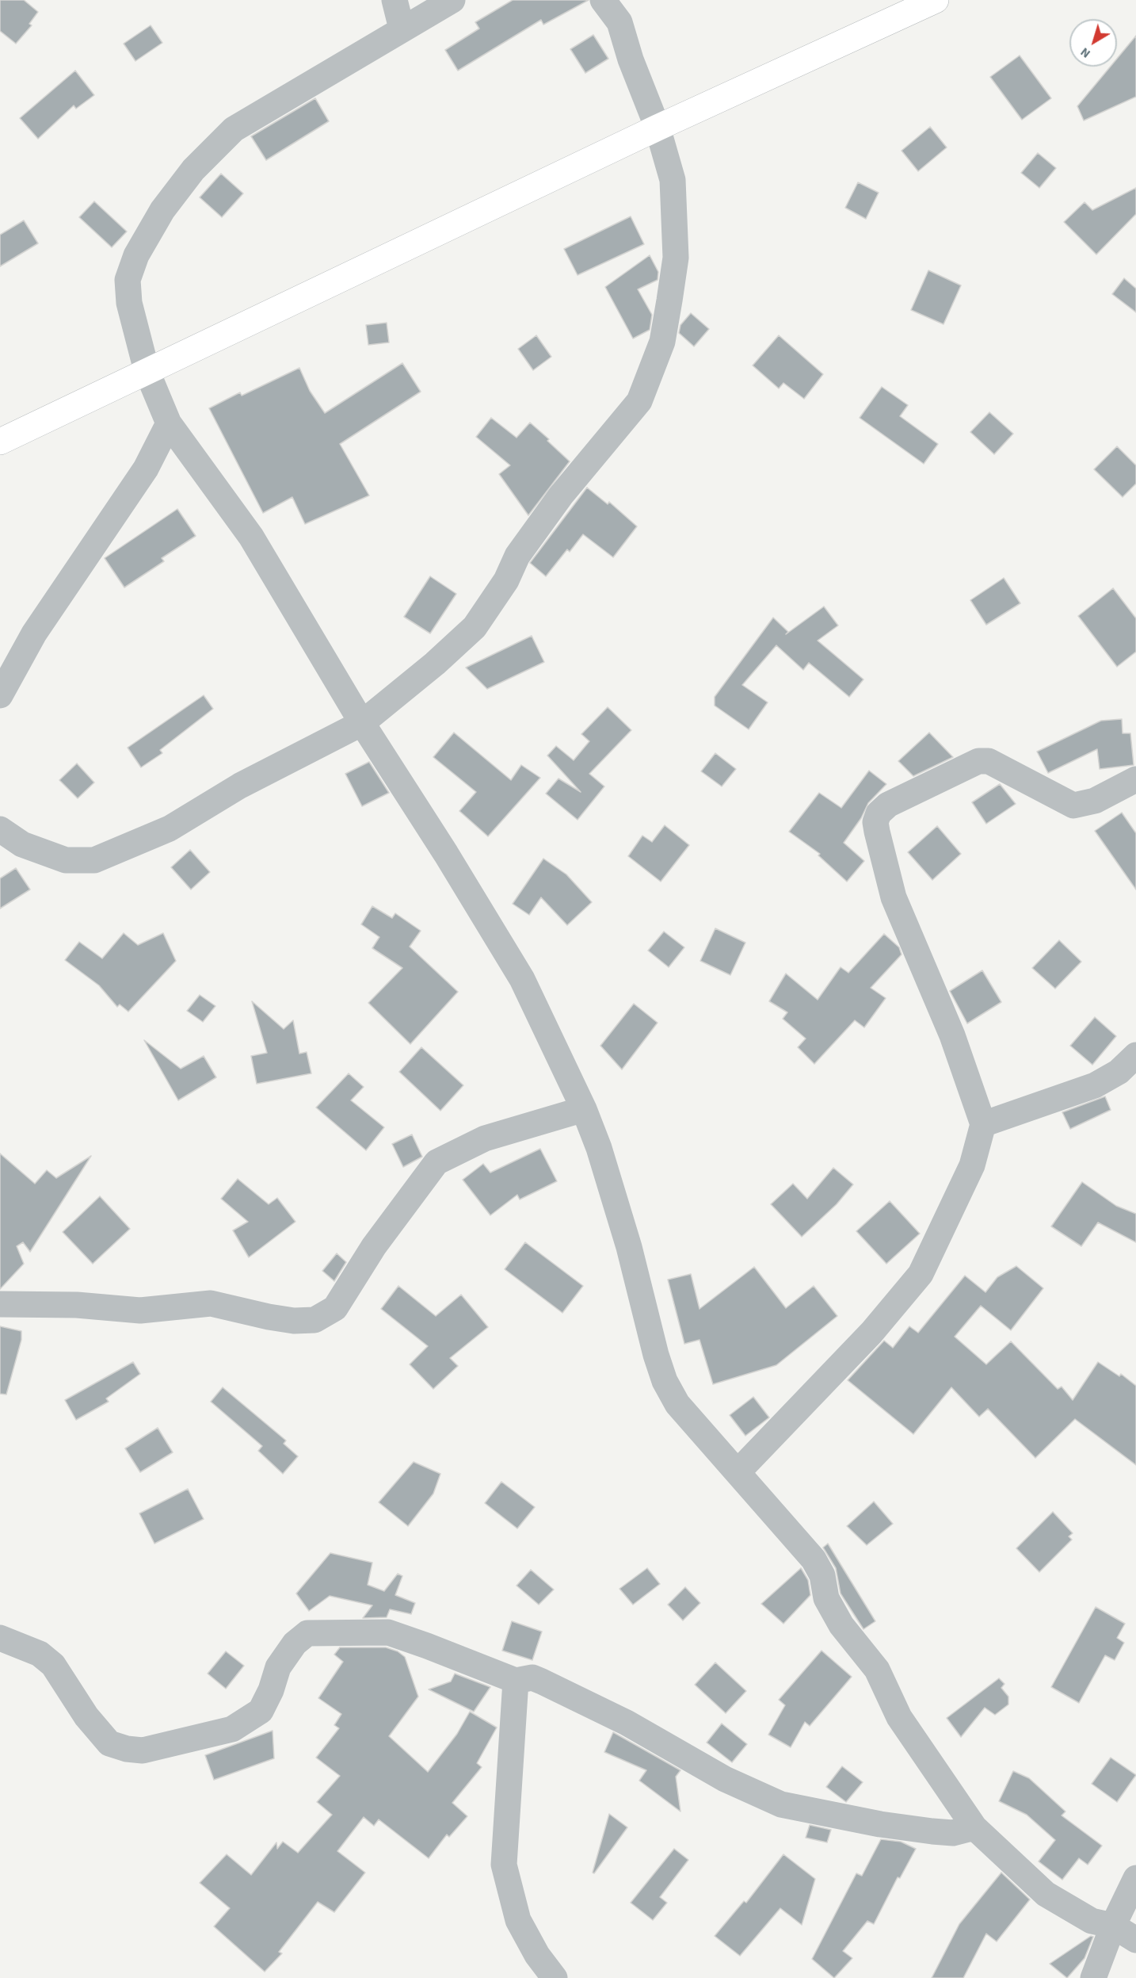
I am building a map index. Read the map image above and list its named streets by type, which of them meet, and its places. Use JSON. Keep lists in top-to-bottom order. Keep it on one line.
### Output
{"north":"bottom left"}
